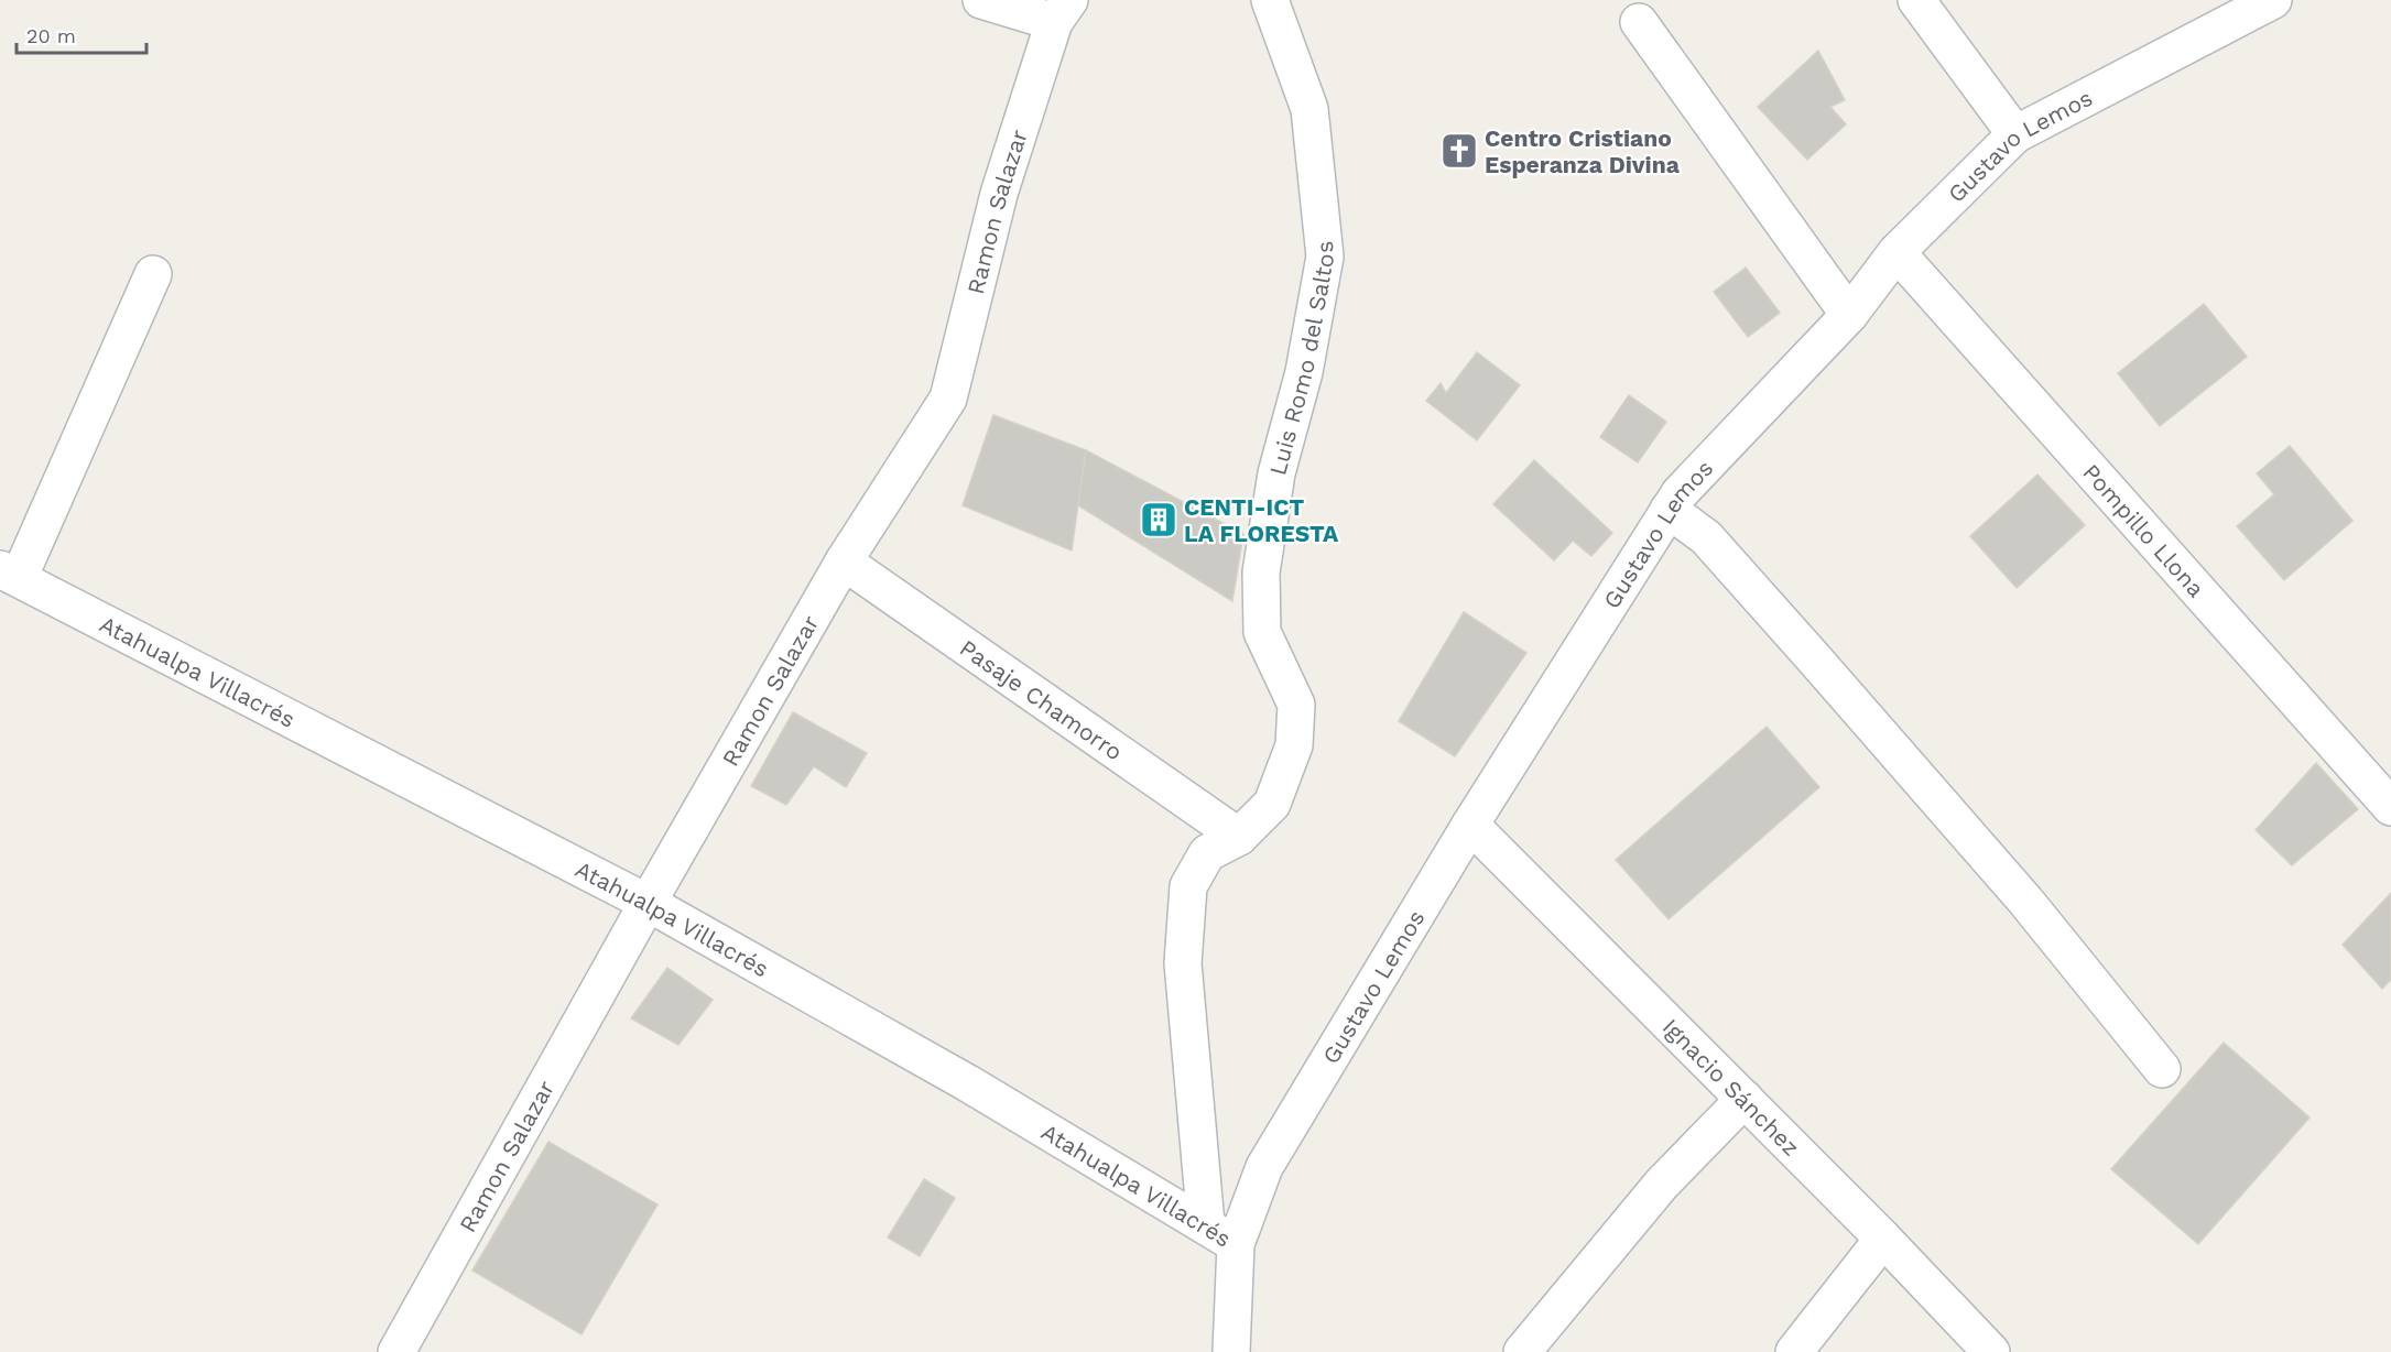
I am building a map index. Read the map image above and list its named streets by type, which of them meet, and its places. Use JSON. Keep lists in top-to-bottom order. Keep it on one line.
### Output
{"streets":{"street":["Gustavo Lemos","Ramon Salazar","Luis Romo del Saltos","Pompillo Llona","Atahualpa Villacrés","Pasaje Chamorro","Ignacio Sánchez"]},"crossings":[["Gustavo Lemos","Pompillo Llona"],["Gustavo Lemos","Atahualpa Villacrés"],["Gustavo Lemos","Ignacio Sánchez"],["Ramon Salazar","Atahualpa Villacrés"],["Ramon Salazar","Pasaje Chamorro"],["Luis Romo del Saltos","Atahualpa Villacrés"],["Luis Romo del Saltos","Pasaje Chamorro"]],"places":{"church":["Centro Cristiano Esperanza Divina"],"building":["CENTI-ICT LA FLORESTA"]},"scale_bar":"20 m"}
